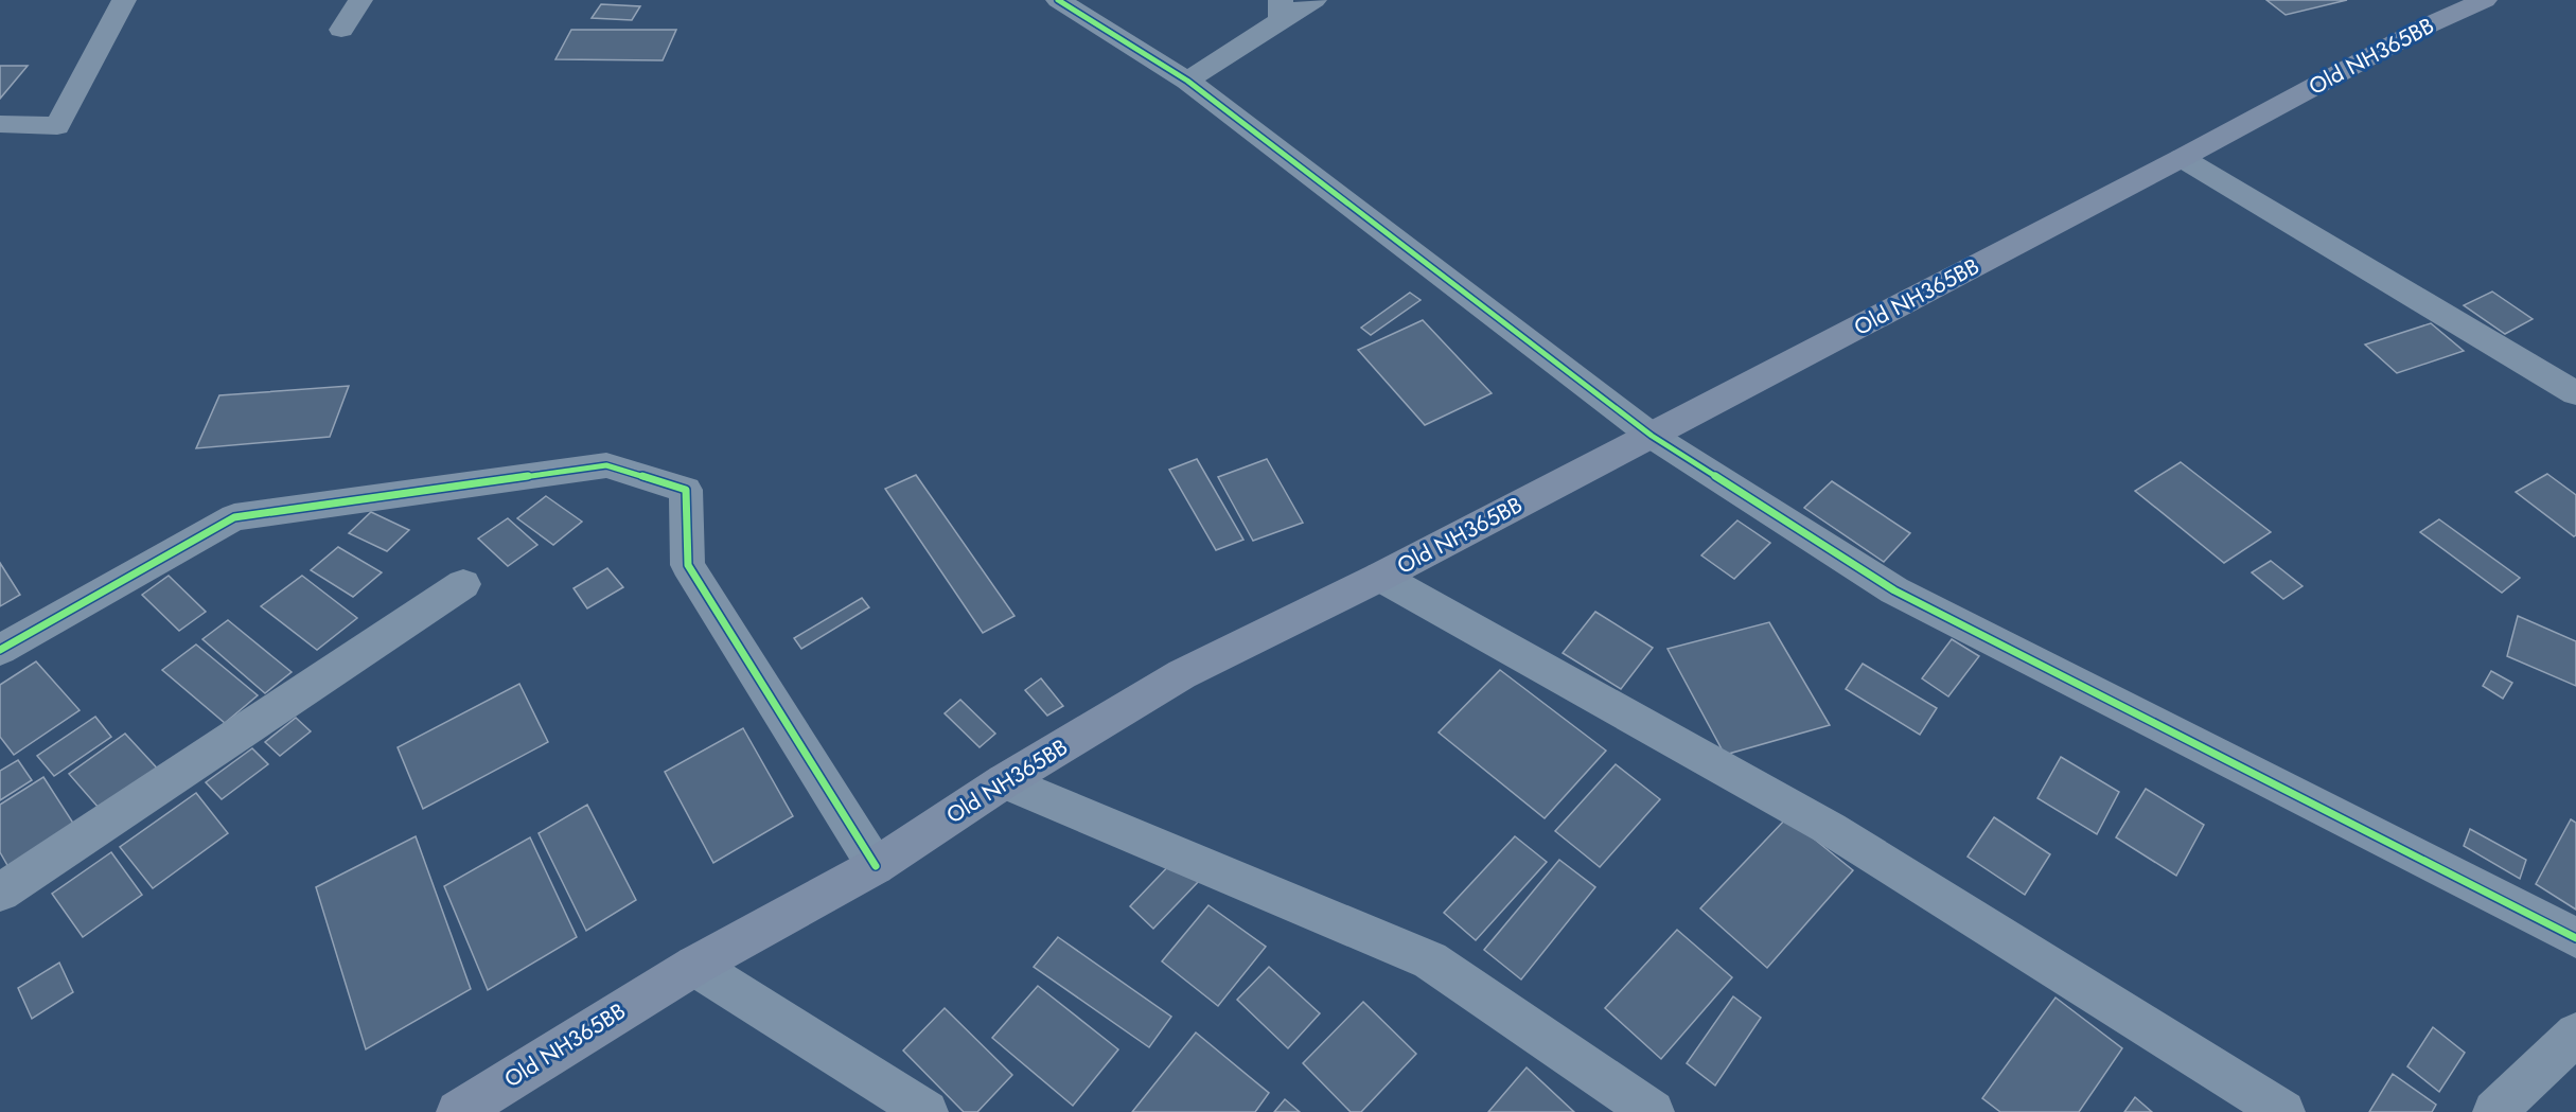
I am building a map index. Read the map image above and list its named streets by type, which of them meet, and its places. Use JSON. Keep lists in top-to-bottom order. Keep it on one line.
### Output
{"streets":{"main road":["Old NH365BB"]}}
